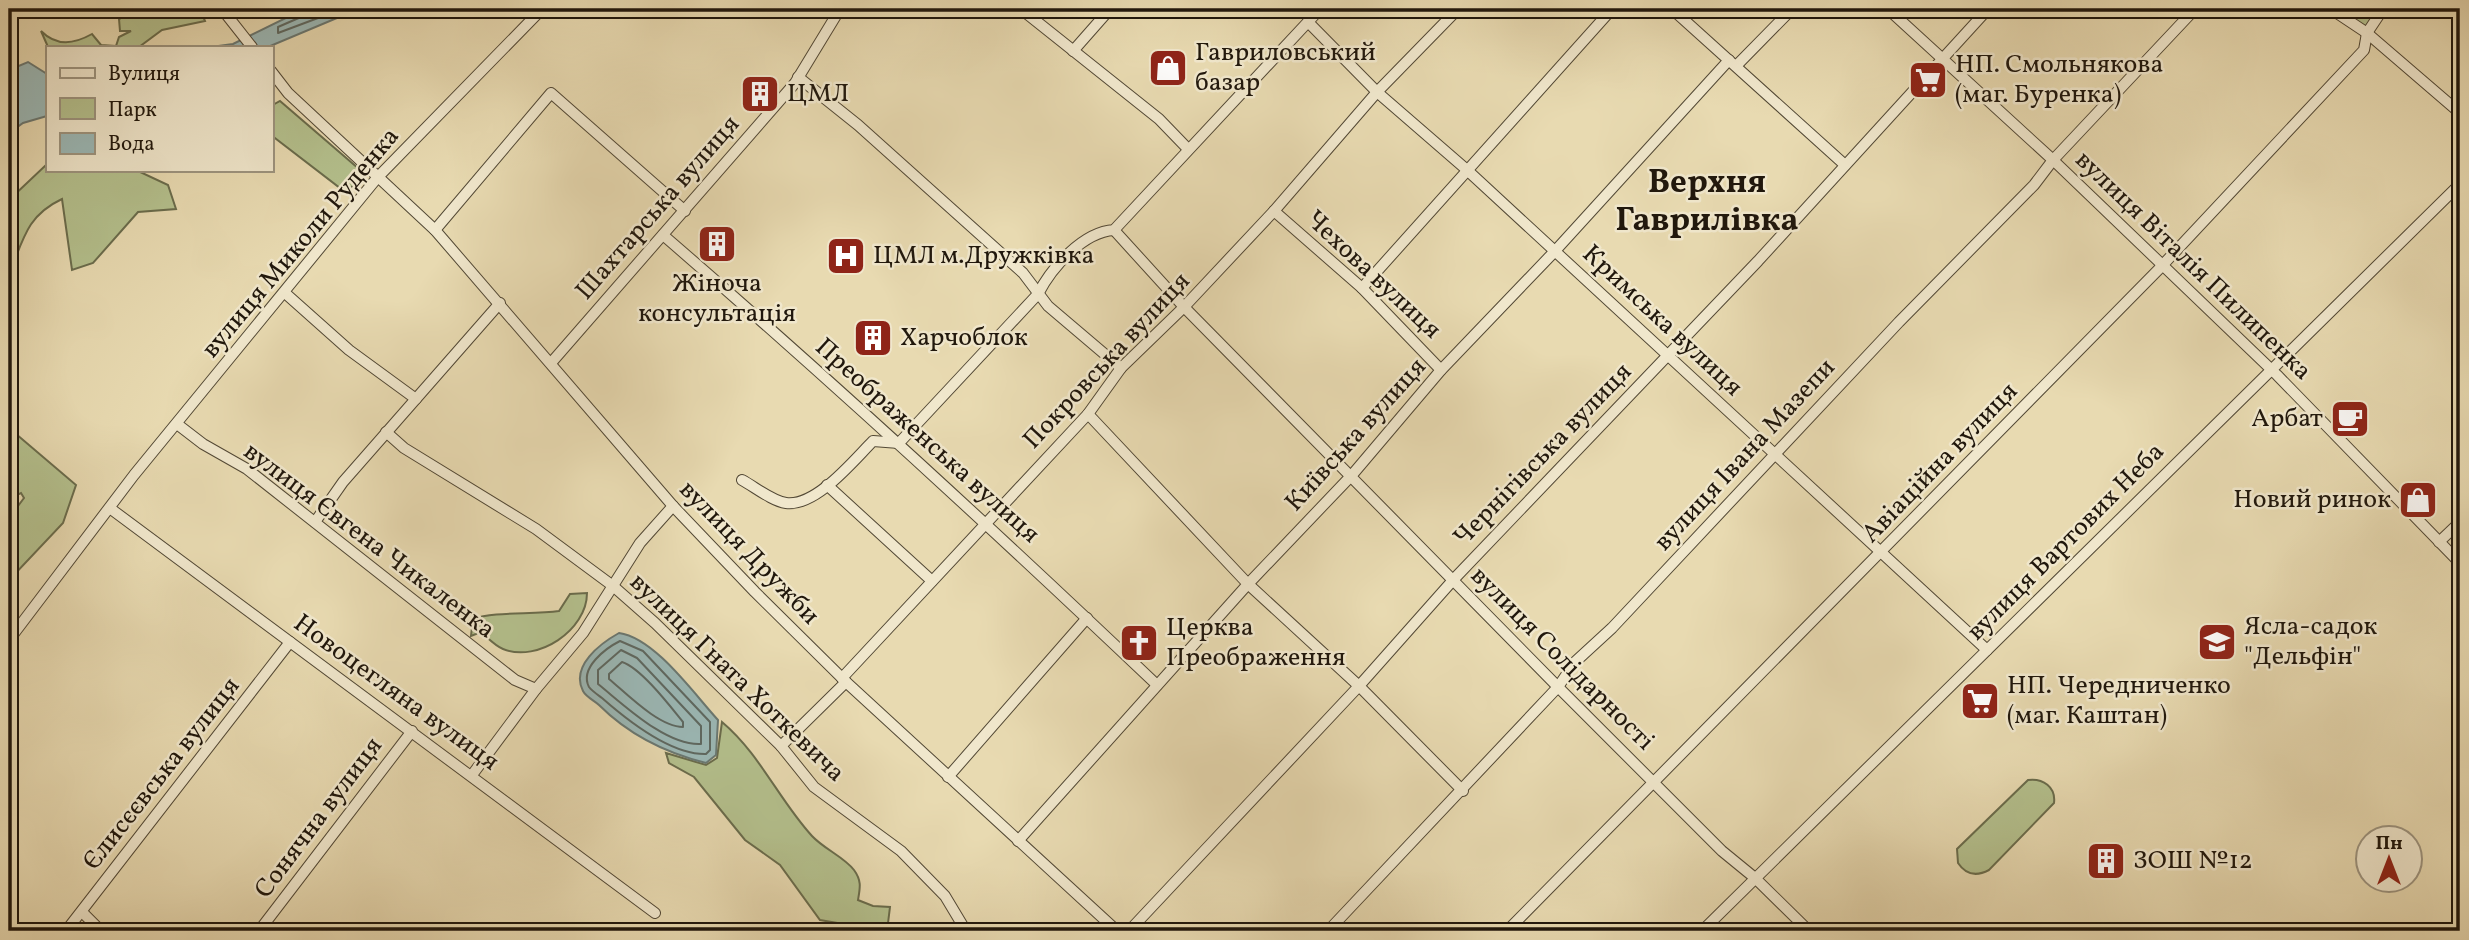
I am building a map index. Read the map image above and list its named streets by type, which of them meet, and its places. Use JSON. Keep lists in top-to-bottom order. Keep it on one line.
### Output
{"streets":{"street":["Шахтарська вулиця","вулиця Миколи Руденка","вулиця Віталія Пилипенка","Чехова вулиця","Кримська вулиця","Покровська вулиця","Київська вулиця","Преображенська вулиця","Чернігівська вулиця","вулиця Івана Мазепи","Авіаційна вулиця","вулиця Євгена Чикаленка","вулиця Вартових Неба","вулиця Дружби","вулиця Солідарності","вулиця Гната Хоткевича","Новоцегляна вулиця","Єлисєєвська вулиця","Сонячна вулиця"]},"crossings":[["Шахтарська вулиця","Преображенська вулиця"],["Шахтарська вулиця","вулиця Дружби"],["вулиця Миколи Руденка","вулиця Євгена Чикаленка"],["вулиця Миколи Руденка","вулиця Дружби"],["вулиця Миколи Руденка","Новоцегляна вулиця"],["вулиця Віталія Пилипенка","Чернігівська вулиця"],["вулиця Віталія Пилипенка","вулиця Івана Мазепи"],["вулиця Віталія Пилипенка","Авіаційна вулиця"],["вулиця Віталія Пилипенка","вулиця Вартових Неба"],["Чехова вулиця","Покровська вулиця"],["Чехова вулиця","Київська вулиця"],["Кримська вулиця","Покровська вулиця"],["Кримська вулиця","Київська вулиця"],["Кримська вулиця","Чернігівська вулиця"],["Кримська вулиця","вулиця Івана Мазепи"],["Кримська вулиця","Авіаційна вулиця"],["Кримська вулиця","вулиця Вартових Неба"],["Покровська вулиця","Преображенська вулиця"],["Покровська вулиця","вулиця Дружби"],["Покровська вулиця","вулиця Солідарності"],["Покровська вулиця","вулиця Гната Хоткевича"],["Київська вулиця","Преображенська вулиця"],["Київська вулиця","вулиця Дружби"],["Київська вулиця","вулиця Солідарності"],["Чернігівська вулиця","вулиця Солідарності"],["вулиця Івана Мазепи","вулиця Солідарності"],["Авіаційна вулиця","вулиця Солідарності"],["вулиця Вартових Неба","вулиця Солідарності"],["Новоцегляна вулиця","Єлисєєвська вулиця"],["Новоцегляна вулиця","Сонячна вулиця"]],"districts":["Верхня Гаврилівка"],"places":{"shop":["Гавриловський базар","Новий ринок"],"supermarket":["НП. Смольнякова (маг. Буренка)","НП. Чередниченко (маг. Каштан)"],"building":["ЦМЛ","Жіноча консультація","Харчоблок","ЗОШ №12"],"hospital":["ЦМЛ м.Дружківка"],"cafe":["Арбат"],"school or university":["Ясла-садок \"Дельфін\""],"church":["Церква Преображення"]},"legend":["Вулиця","Парк","Вода"],"north":"top"}
